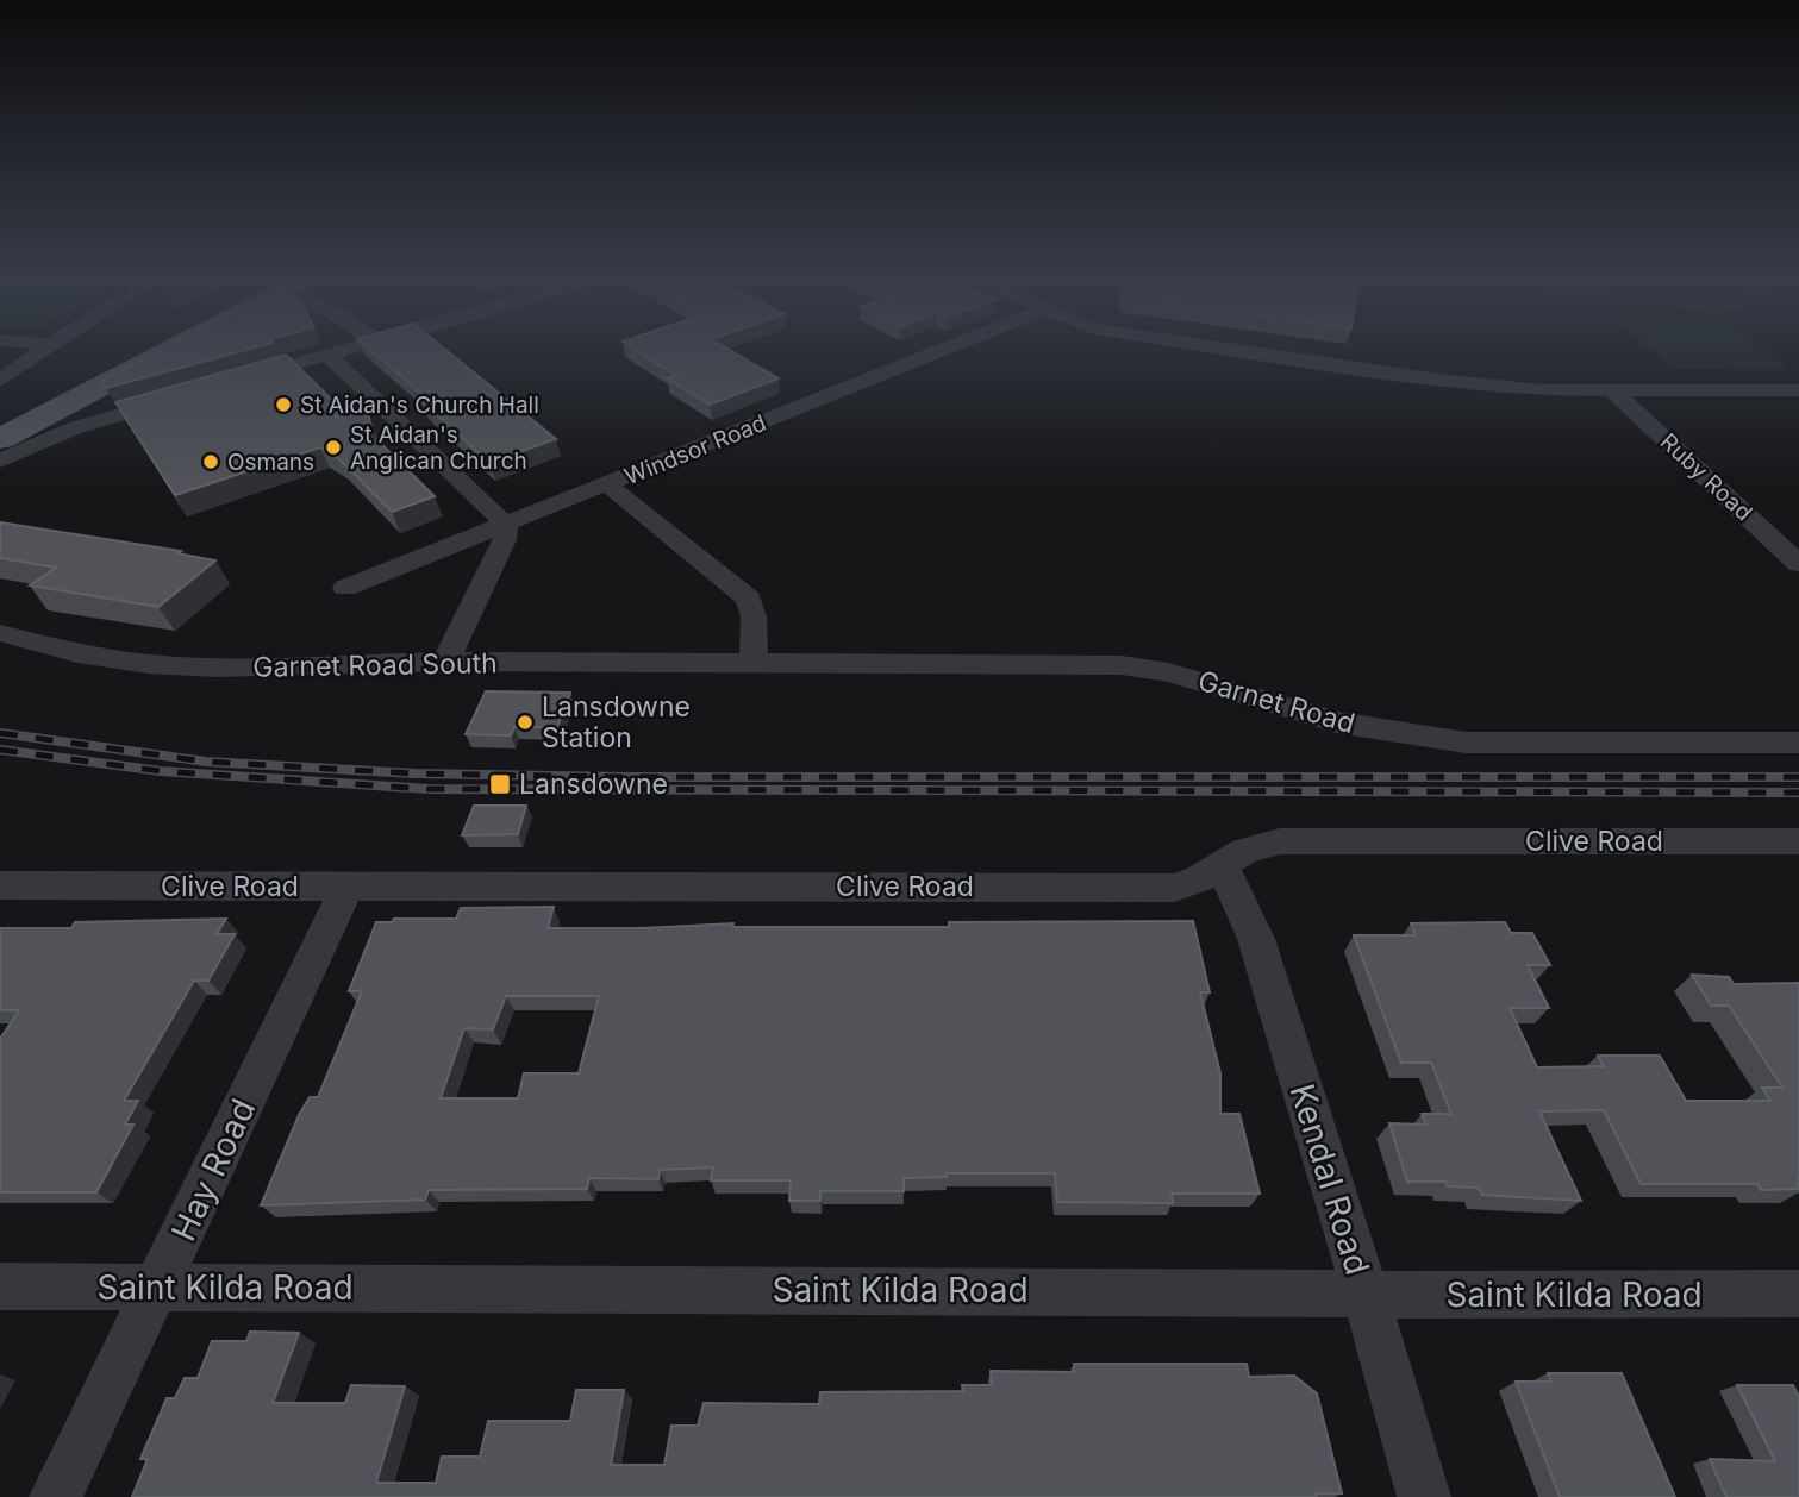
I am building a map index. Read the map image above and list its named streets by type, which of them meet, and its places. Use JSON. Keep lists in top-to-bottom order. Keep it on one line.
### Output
{"streets":{"street":["Windsor Road","Ruby Road","Garnet Road South","Garnet Road","Clive Road","Hay Road","Kendal Road","Saint Kilda Road"]},"crossings":[["Garnet Road South","Garnet Road"],["Clive Road","Hay Road"],["Clive Road","Kendal Road"],["Hay Road","Saint Kilda Road"],["Kendal Road","Saint Kilda Road"]],"places":{"other":["St Aidan's Church Hall","St Aidan's Anglican Church","Osmans","Lansdowne Station"],"transit":["Lansdowne"]}}
